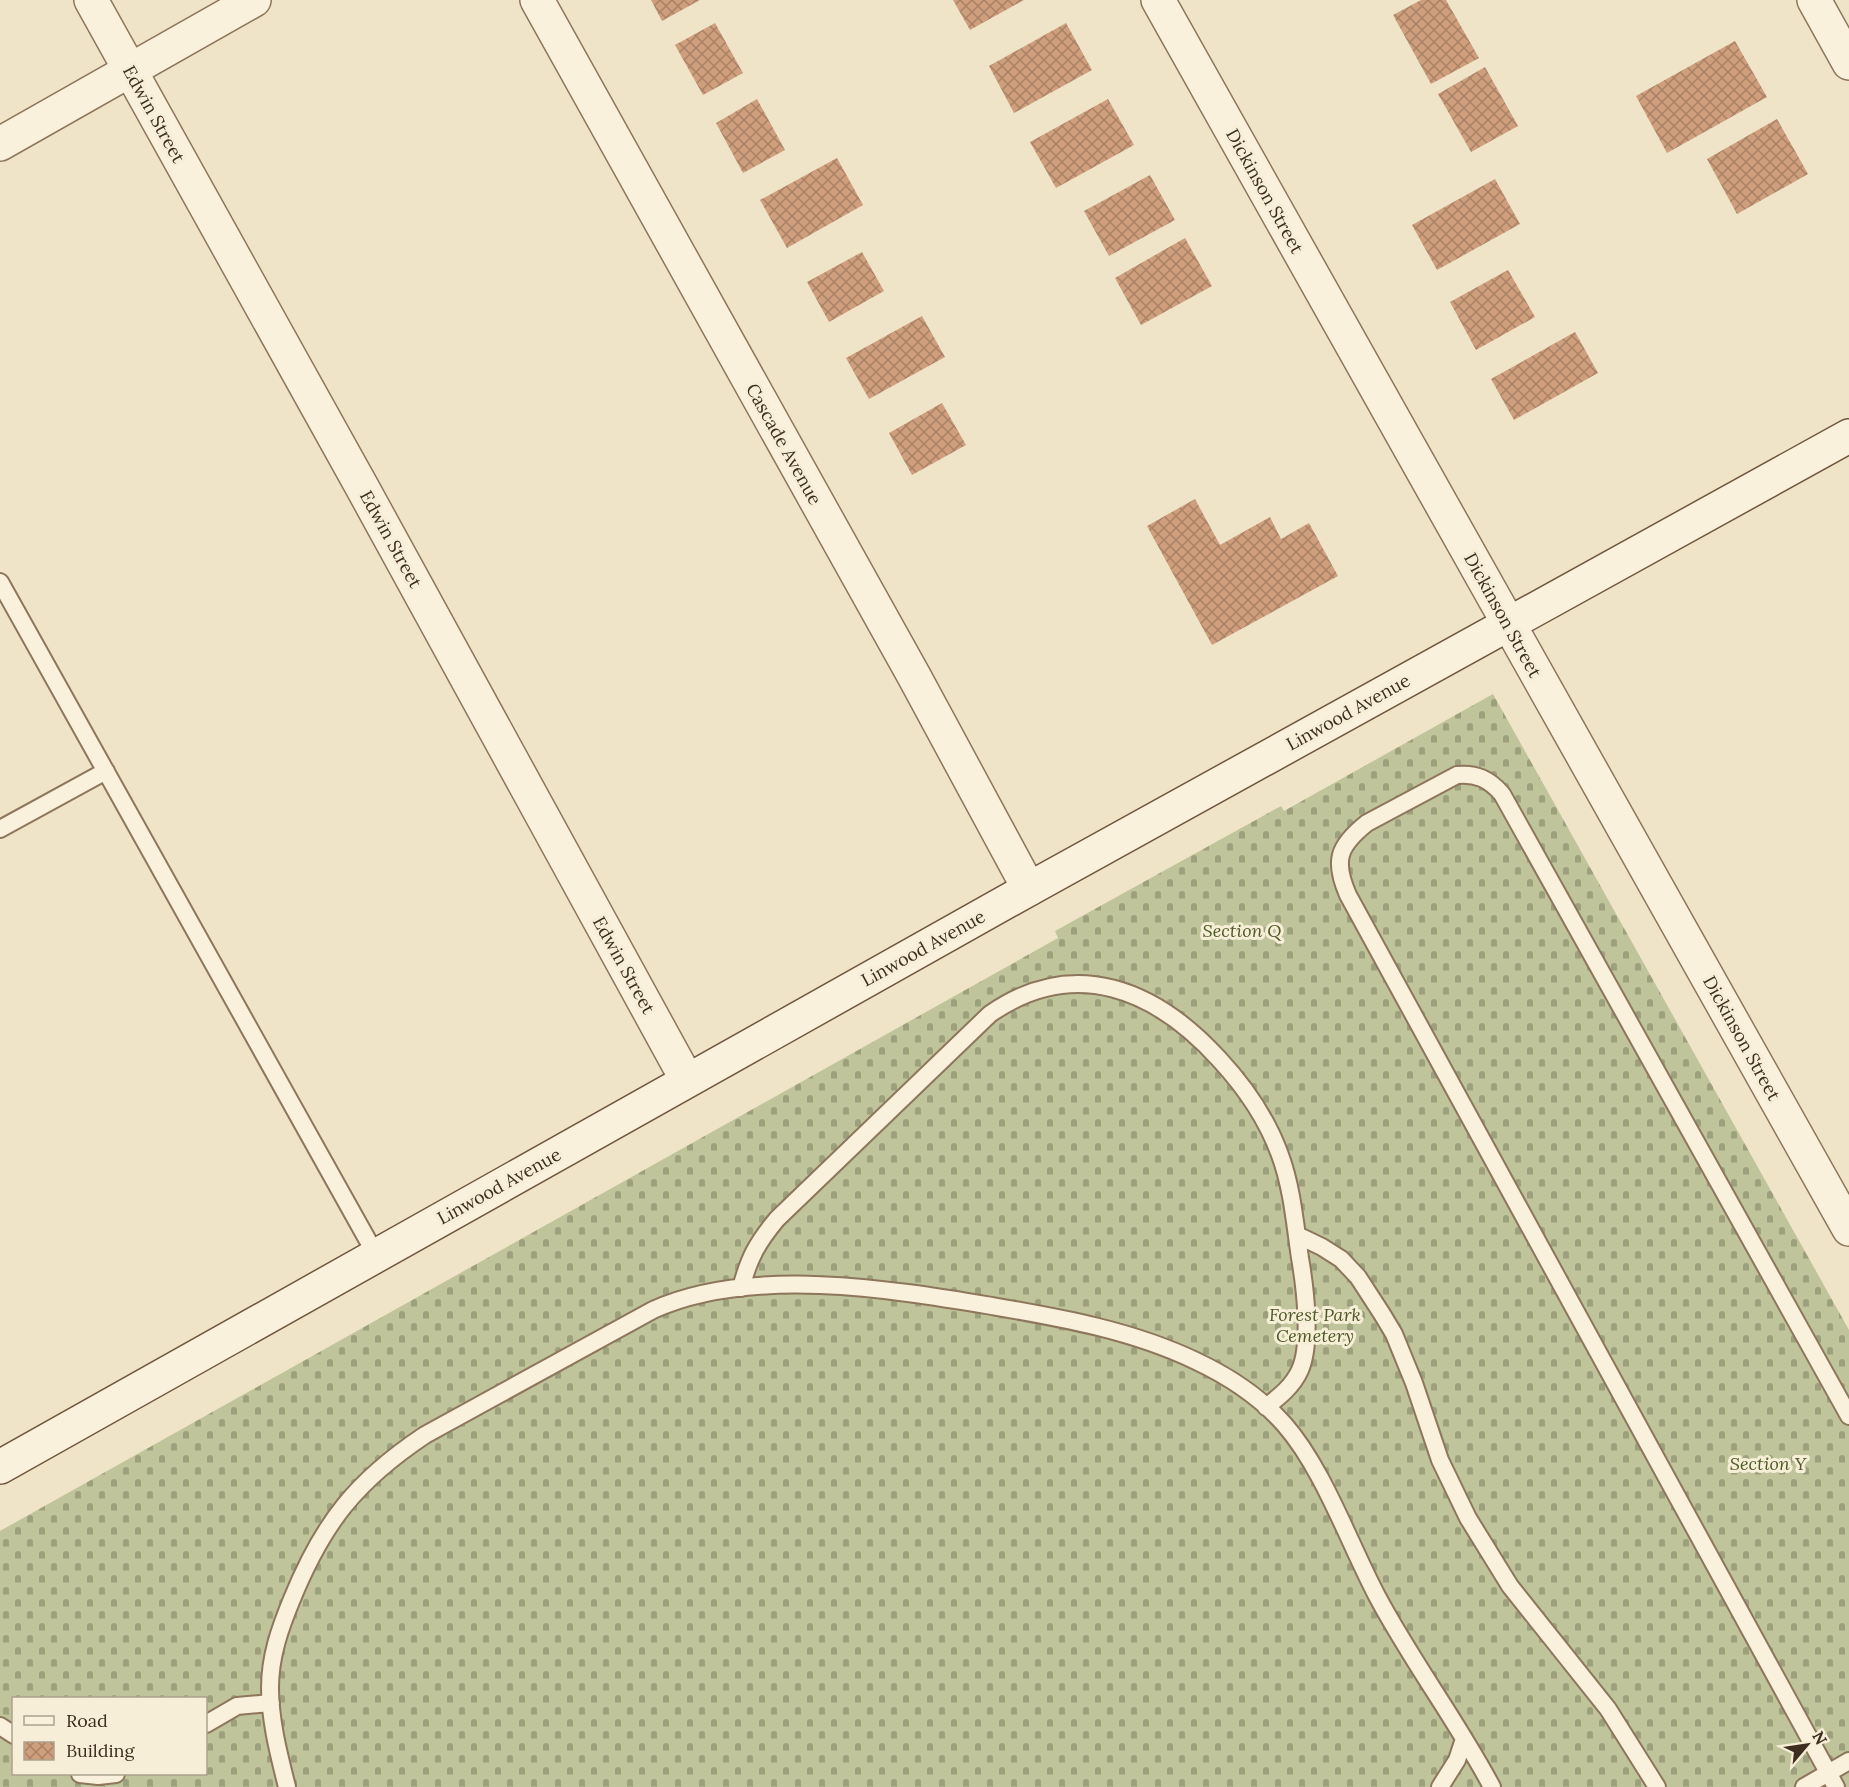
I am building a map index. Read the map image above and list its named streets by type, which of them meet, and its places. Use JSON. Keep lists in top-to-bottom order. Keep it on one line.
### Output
{"streets":{"street":["Edwin Street","Dickinson Street","Cascade Avenue","Linwood Avenue"]},"crossings":[["Edwin Street","Linwood Avenue"],["Dickinson Street","Linwood Avenue"],["Cascade Avenue","Linwood Avenue"]],"parks":["Section Q","Forest Park Cemetery","Section Y"],"legend":["Road","Building"],"north":"top right"}
